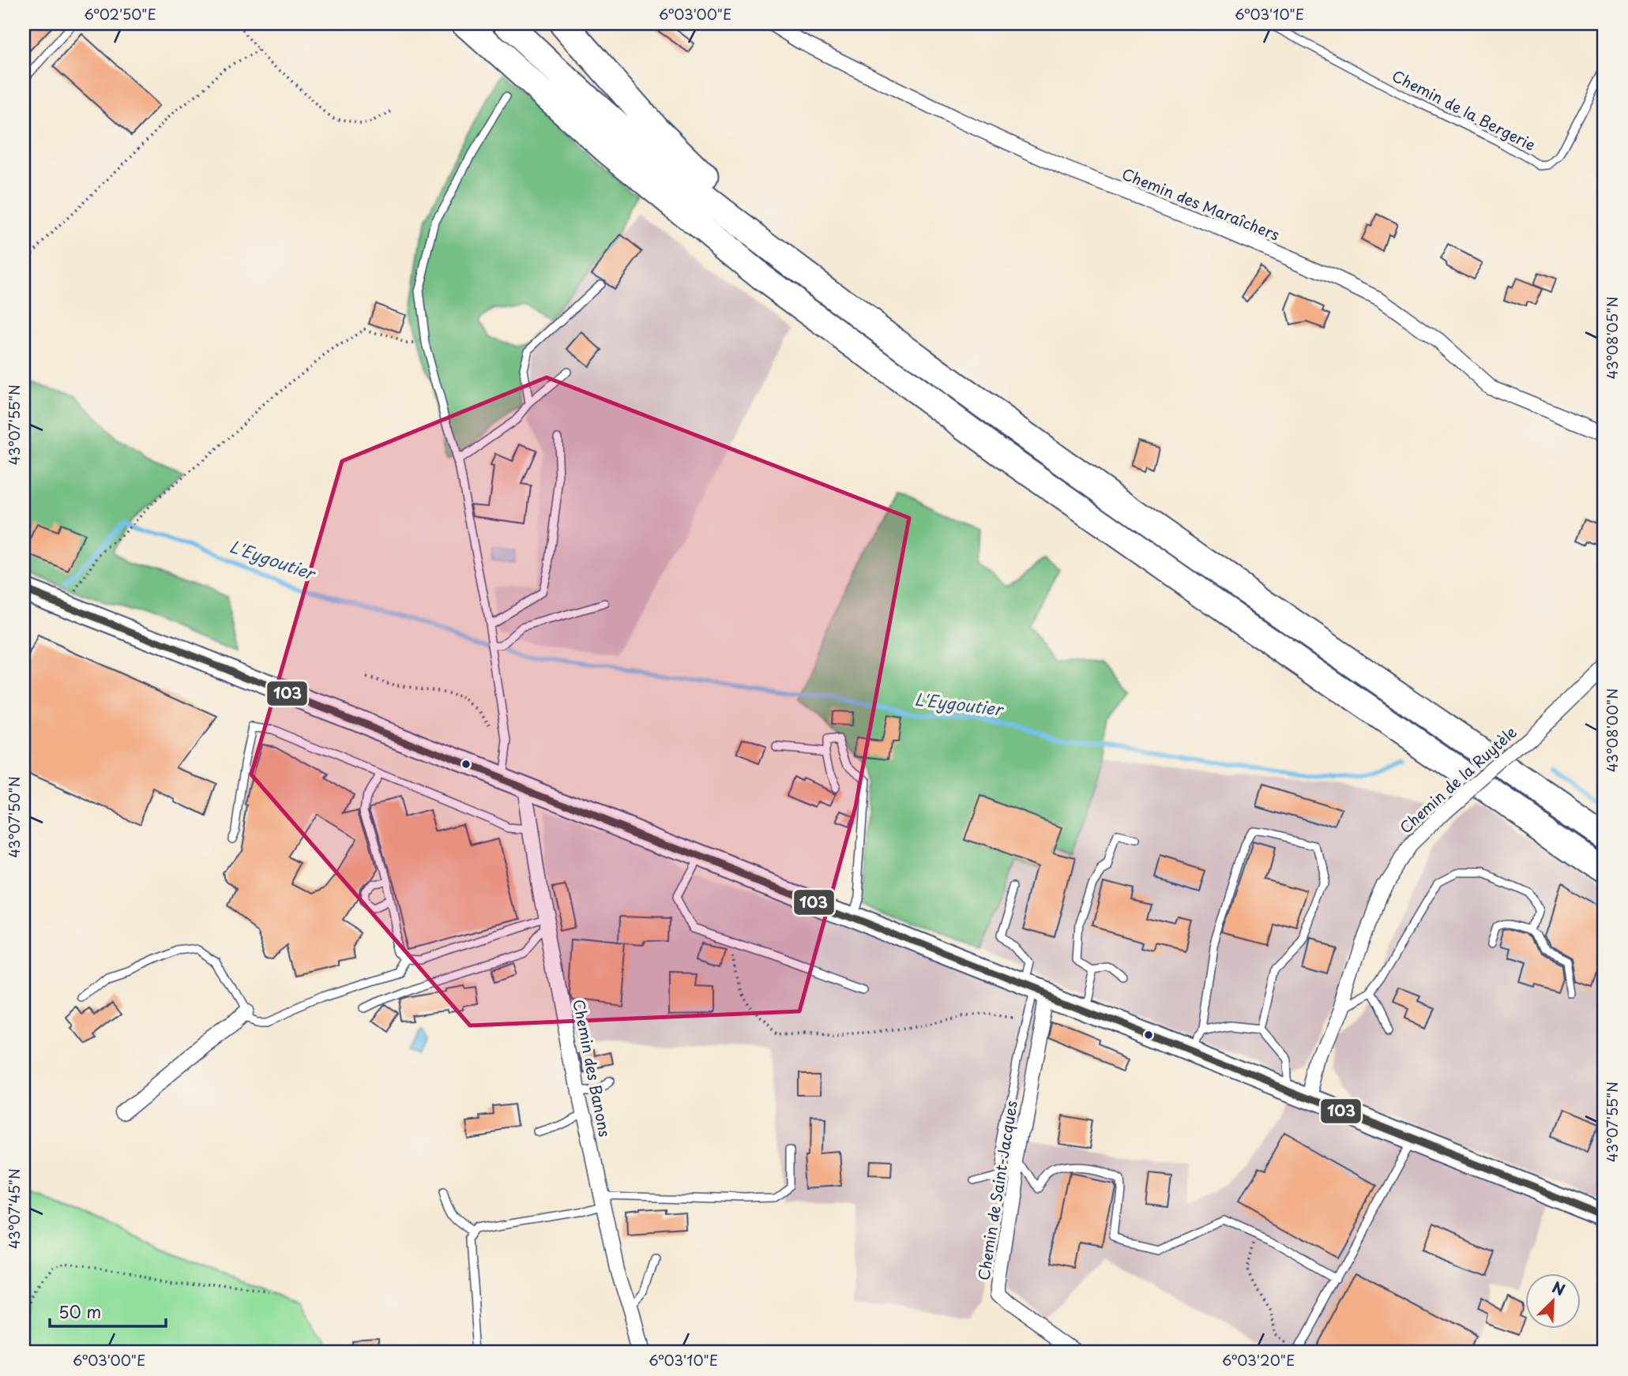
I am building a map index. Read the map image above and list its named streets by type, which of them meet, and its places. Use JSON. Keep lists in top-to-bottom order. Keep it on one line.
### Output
{"streets":{"street":["Chemin des Maraîchers","Chemin de la Ruytèle","Chemin des Banons","Chemin de Saint-Jacques"],"lane":["Chemin de la Bergerie"]},"water":["L'Eygoutier"],"lines":["transit line 103"],"scale_bar":"50 m","north":"top right","coordinates":["6°02'50\"E","6°03'00\"E","6°03'10\"E","43°08'05\"N","43°07'55\"N","43°08'00\"N","43°07'50\"N","43°07'45\"N","6°03'20\"E"]}
